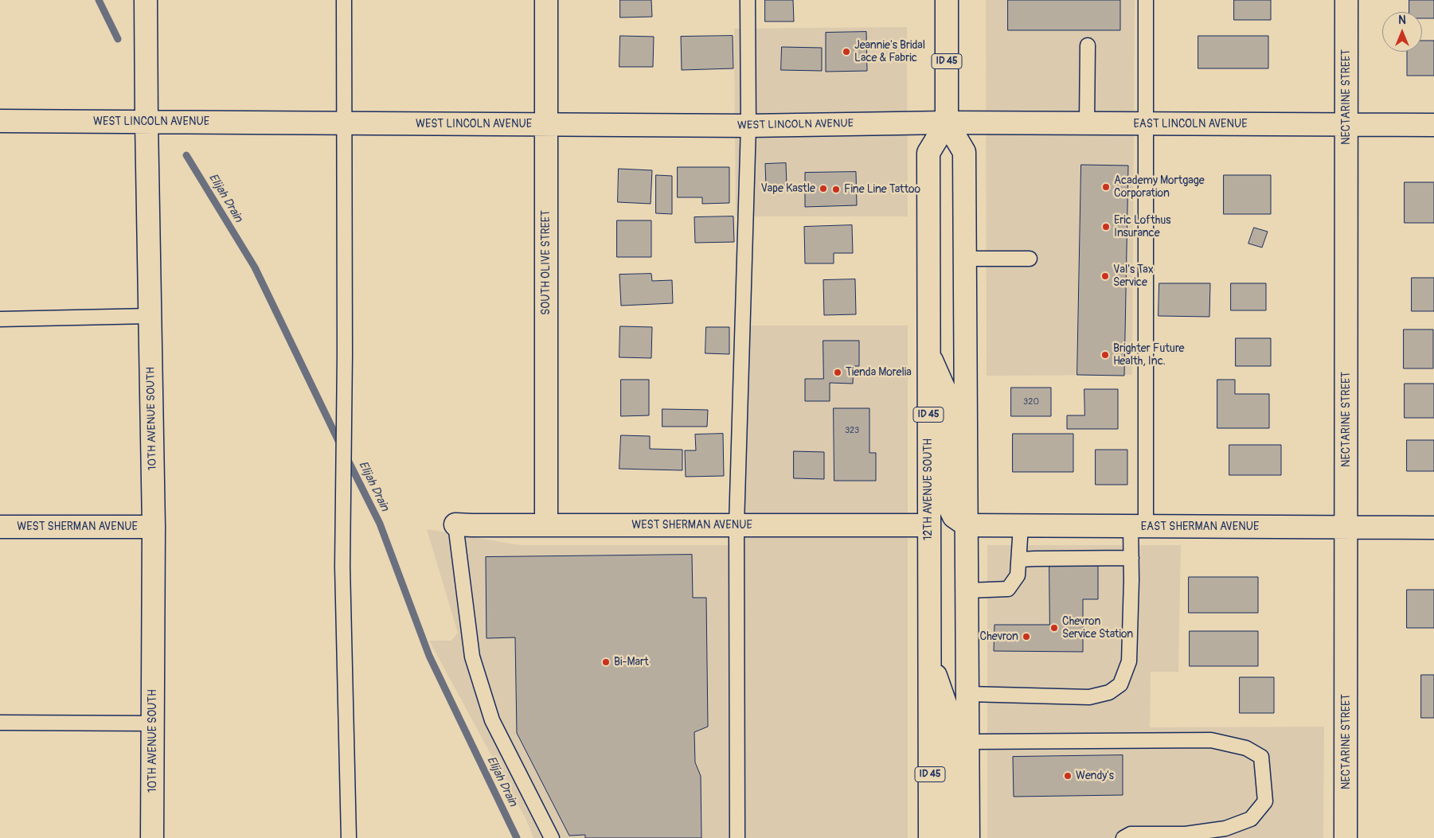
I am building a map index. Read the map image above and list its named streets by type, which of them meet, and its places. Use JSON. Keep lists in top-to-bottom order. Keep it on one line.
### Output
{"streets":{"street":["ID 45","NECTARINE STREET","WEST LINCOLN AVENUE","EAST LINCOLN AVENUE","SOUTH OLIVE STREET","10TH AVENUE SOUTH","12TH AVENUE SOUTH","WEST SHERMAN AVENUE","EAST SHERMAN AVENUE"]},"crossings":[["ID 45","WEST LINCOLN AVENUE"],["ID 45","EAST LINCOLN AVENUE"],["ID 45","12TH AVENUE SOUTH"],["NECTARINE STREET","EAST LINCOLN AVENUE"],["NECTARINE STREET","EAST SHERMAN AVENUE"],["WEST LINCOLN AVENUE","EAST LINCOLN AVENUE"],["WEST LINCOLN AVENUE","SOUTH OLIVE STREET"],["WEST LINCOLN AVENUE","10TH AVENUE SOUTH"],["WEST LINCOLN AVENUE","12TH AVENUE SOUTH"],["EAST LINCOLN AVENUE","12TH AVENUE SOUTH"],["SOUTH OLIVE STREET","WEST SHERMAN AVENUE"],["10TH AVENUE SOUTH","WEST SHERMAN AVENUE"],["12TH AVENUE SOUTH","WEST SHERMAN AVENUE"]],"water":["Elijah Drain"],"places":["Jeannie's Bridal Lace & Fabric","Academy Mortgage Corporation","Vape Kastle","Fine Line Tattoo","Eric Lofthus Insurance","Val's Tax Service","Brighter Future Health, Inc.","Tienda Morelia","Chevron Service Station","Chevron","Bi-Mart","Wendy's"],"house_numbers":["320","323"],"north":"top"}
